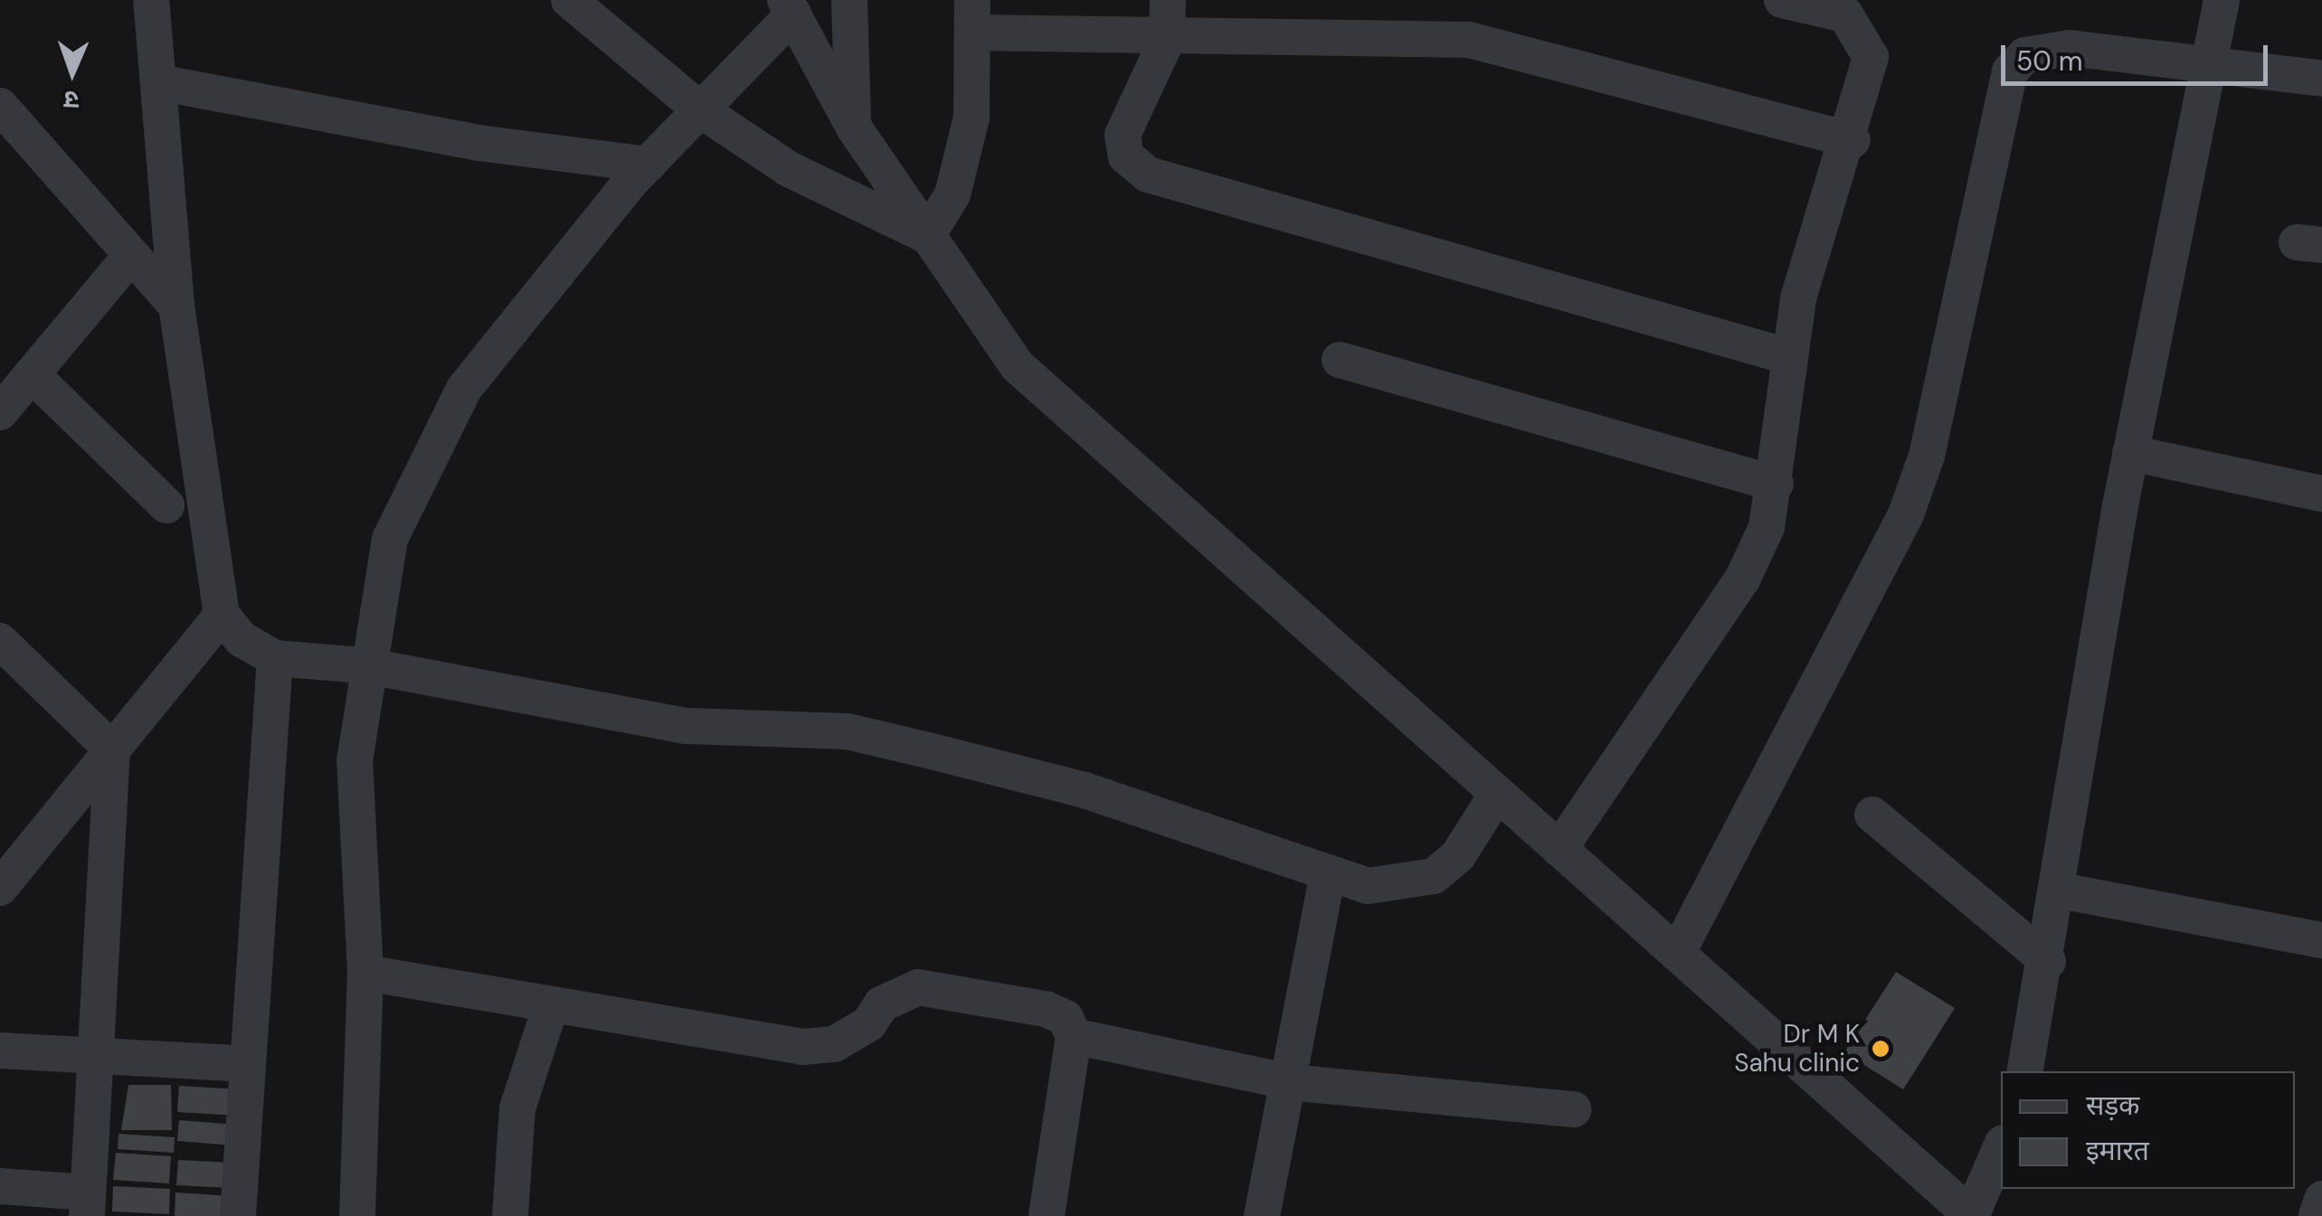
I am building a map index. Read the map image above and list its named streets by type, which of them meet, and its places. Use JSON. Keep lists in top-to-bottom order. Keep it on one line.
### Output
{"places":["Dr M K Sahu clinic"],"legend":["सड़क","इमारत"],"scale_bar":"50 m","north":"bottom"}
